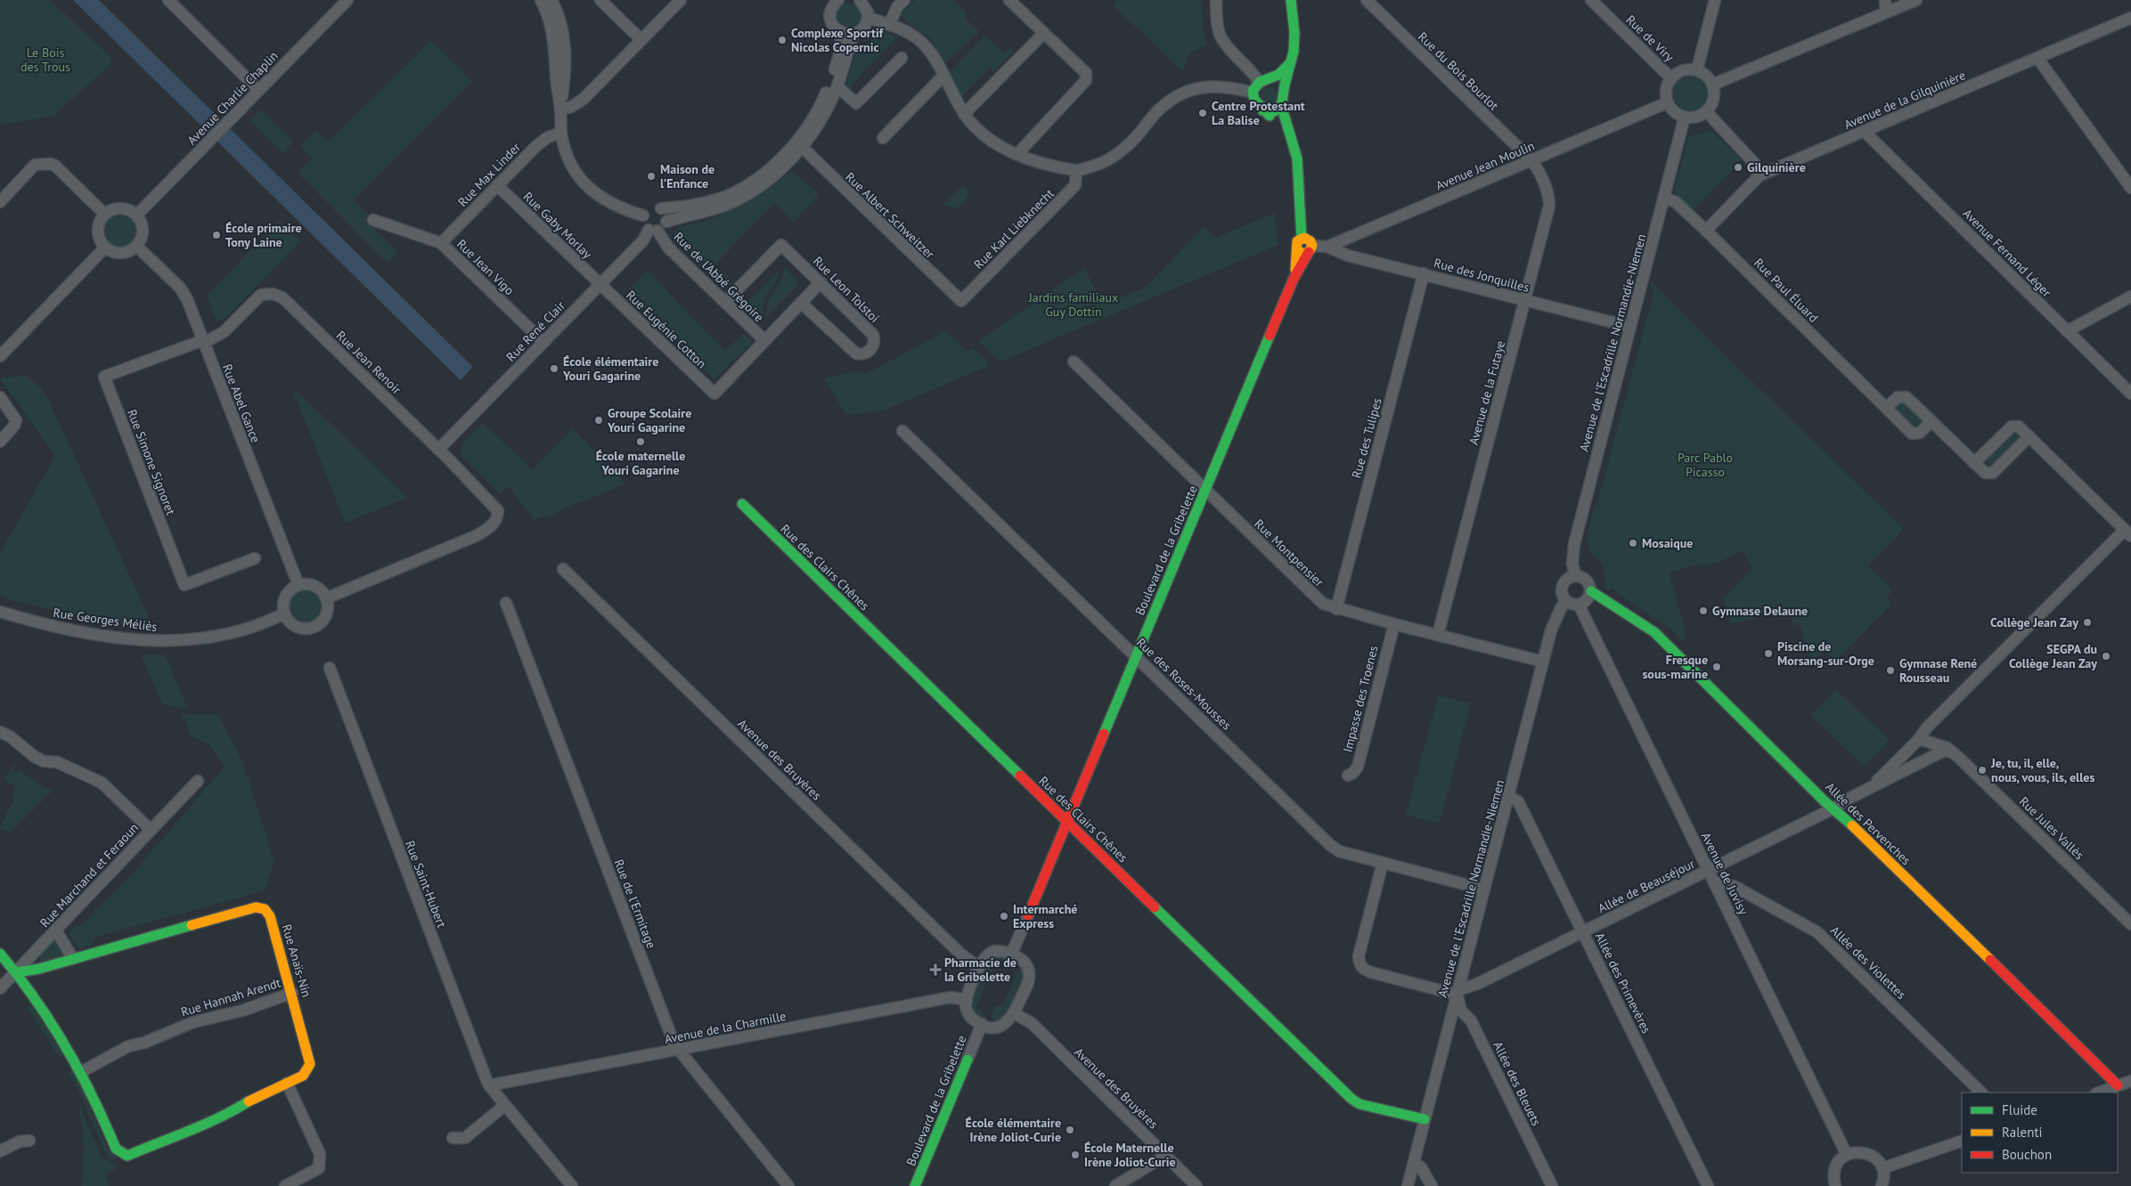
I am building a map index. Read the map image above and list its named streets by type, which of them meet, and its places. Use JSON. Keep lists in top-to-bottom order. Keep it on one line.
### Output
{"streets":{"street":["Rue de Viry","Rue du Bois Bourlot","Avenue Charlie Chaplin","Avenue de la Gilquinière","Avenue Jean Moulin","Rue Max Linder","Rue Albert Schweitzer","Rue Gaby Morlay","Rue Karl Liebknecht","Avenue Fernand Léger","Rue Jean Vigo","Rue des Jonquilles","Rue de l'Abbé Grégoire","Rue Leon Tolstoi","Rue Paul Éluard","Rue Eugénie Cotton","Rue René Clair","Avenue de l'Escadrille Normandie-Niemen","Rue Jean Renoir","Avenue de la Futaye","Rue Abel Gance","Rue des Tulipes","Rue Simone Signoret","Boulevard de la Gribelette","Rue Montpensier","Rue des Clairs Chênes","Rue Georges Méliès","Rue des Roses-Mousses","Impasse des Troenes","Avenue des Bruyères","Allée des Pervenches","Rue Jules Vallès","Avenue de Juvisy","Rue Marchand et Feraoun","Rue Saint-Hubert","Allée de Beauséjour","Rue de l'Ermitage","Rue Anaïs-Nin","Allée des Violettes","Allée des Primevères","Rue Hannah Arendt","Avenue de la Charmille","Allée des Bleuets"]},"crossings":[["Rue de Viry","Avenue Jean Moulin"],["Rue de Viry","Avenue de l'Escadrille Normandie-Niemen"],["Rue du Bois Bourlot","Avenue Jean Moulin"],["Rue du Bois Bourlot","Avenue de la Futaye"],["Avenue Charlie Chaplin","Rue Abel Gance"],["Avenue de la Gilquinière","Avenue Fernand Léger"],["Avenue de la Gilquinière","Rue Paul Éluard"],["Avenue Jean Moulin","Rue des Jonquilles"],["Avenue Jean Moulin","Avenue de l'Escadrille Normandie-Niemen"],["Avenue Jean Moulin","Avenue de la Futaye"],["Avenue Jean Moulin","Boulevard de la Gribelette"],["Rue Max Linder","Rue Gaby Morlay"],["Rue Max Linder","Rue Jean Vigo"],["Rue Albert Schweitzer","Rue Karl Liebknecht"],["Rue Gaby Morlay","Rue Eugénie Cotton"],["Rue Gaby Morlay","Rue René Clair"],["Rue Jean Vigo","Rue René Clair"],["Rue des Jonquilles","Avenue de l'Escadrille Normandie-Niemen"],["Rue des Jonquilles","Avenue de la Futaye"],["Rue des Jonquilles","Rue des Tulipes"],["Rue de l'Abbé Grégoire","Rue Leon Tolstoi"],["Rue de l'Abbé Grégoire","Rue Eugénie Cotton"],["Rue de l'Abbé Grégoire","Rue René Clair"],["Rue Paul Éluard","Avenue de l'Escadrille Normandie-Niemen"],["Rue Eugénie Cotton","Rue René Clair"],["Rue René Clair","Rue Jean Renoir"],["Avenue de l'Escadrille Normandie-Niemen","Rue Montpensier"],["Avenue de l'Escadrille Normandie-Niemen","Rue des Clairs Chênes"],["Avenue de l'Escadrille Normandie-Niemen","Rue des Roses-Mousses"],["Avenue de l'Escadrille Normandie-Niemen","Allée des Pervenches"],["Avenue de l'Escadrille Normandie-Niemen","Avenue de Juvisy"],["Avenue de l'Escadrille Normandie-Niemen","Allée de Beauséjour"],["Avenue de l'Escadrille Normandie-Niemen","Allée des Primevères"],["Avenue de l'Escadrille Normandie-Niemen","Allée des Bleuets"],["Rue Jean Renoir","Rue Abel Gance"],["Rue Jean Renoir","Rue Simone Signoret"],["Rue Jean Renoir","Rue Georges Méliès"],["Avenue de la Futaye","Rue Montpensier"],["Rue Abel Gance","Rue Simone Signoret"],["Rue Abel Gance","Rue Georges Méliès"],["Rue des Tulipes","Rue Montpensier"],["Boulevard de la Gribelette","Rue Montpensier"],["Boulevard de la Gribelette","Rue des Clairs Chênes"],["Boulevard de la Gribelette","Rue des Roses-Mousses"],["Boulevard de la Gribelette","Avenue des Bruyères"],["Boulevard de la Gribelette","Avenue de la Charmille"],["Rue Montpensier","Impasse des Troenes"],["Avenue des Bruyères","Avenue de la Charmille"],["Allée des Pervenches","Avenue de Juvisy"],["Allée des Pervenches","Allée de Beauséjour"],["Avenue de Juvisy","Allée de Beauséjour"],["Avenue de Juvisy","Allée des Violettes"],["Rue Marchand et Feraoun","Rue Anaïs-Nin"],["Rue Saint-Hubert","Avenue de la Charmille"],["Allée de Beauséjour","Allée des Primevères"],["Allée de Beauséjour","Allée des Bleuets"],["Rue de l'Ermitage","Avenue de la Charmille"],["Rue Anaïs-Nin","Rue Hannah Arendt"]],"parks":["Le Bois des Trous","Jardins familiaux Guy Dottin","Parc Pablo Picasso"],"places":{"other":["Complexe Sportif Nicolas Copernic","Centre Protestant La Balise","Gilquinière","Maison de l’Enfance","École primaire Tony Laine","École élémentaire Youri Gagarine","Groupe Scolaire Youri Gagarine","École maternelle Youri Gagarine","Mosaique","Gymnase Delaune","Collège Jean Zay","Piscine de Morsang-sur-Orge","SEGPA du Collège Jean Zay","Fresque sous-marine","Gymnase René Rousseau","Je, tu, il, elle, nous, vous, ils, elles","Intermarché Express","École élémentaire Irène Joliot-Curie","École Maternelle Irène Joliot-Curie"],"health":["Pharmacie de la Gribelette"]},"legend":["Fluide","Ralenti","Bouchon"]}
